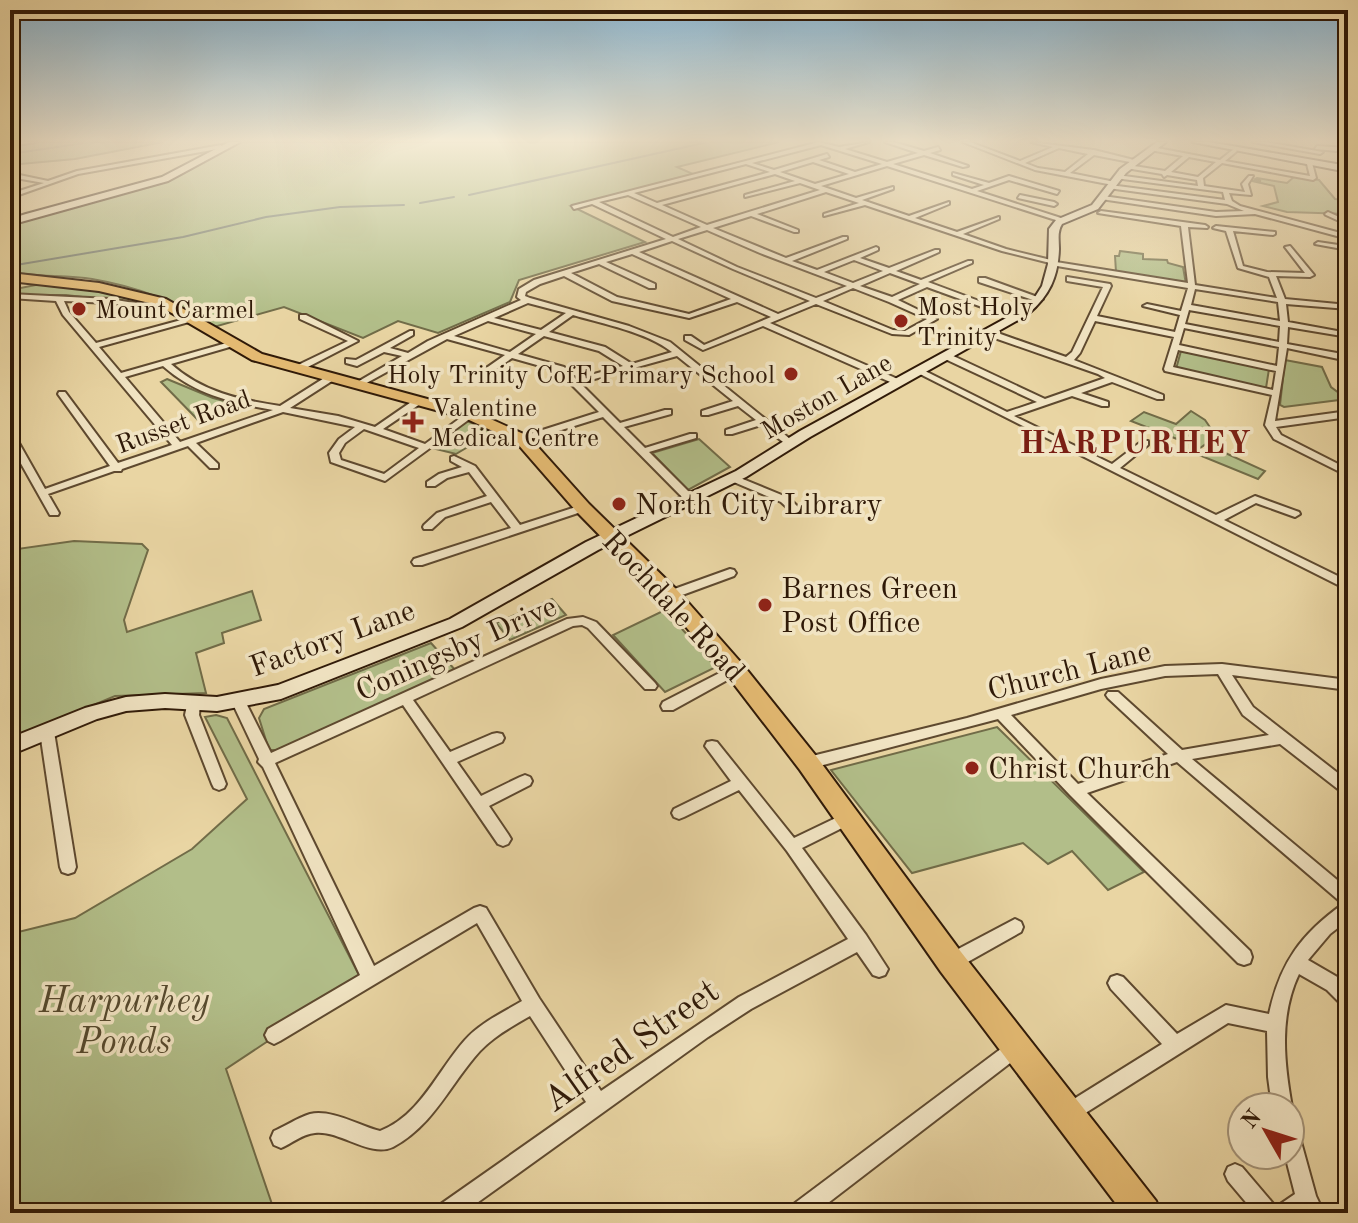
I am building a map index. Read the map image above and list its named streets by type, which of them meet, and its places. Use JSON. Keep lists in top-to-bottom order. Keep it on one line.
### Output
{"streets":{"main road":["Rochdale Road"],"street":["Moston Lane","Russet Road","Factory Lane","Coningsby Drive","Church Lane","Alfred Street"]},"crossings":[["Moston Lane","Rochdale Road"],["Moston Lane","Factory Lane"],["Russet Road","Rochdale Road"],["Rochdale Road","Factory Lane"],["Rochdale Road","Church Lane"]],"districts":["HARPURHEY"],"parks":["Harpurhey Ponds"],"places":{"other":["Mount Carmel","Most Holy Trinity","Holy Trinity CofE Primary School","North City Library","Barnes Green Post Office","Christ Church"],"health":["Valentine Medical Centre"]},"north":"top left"}
